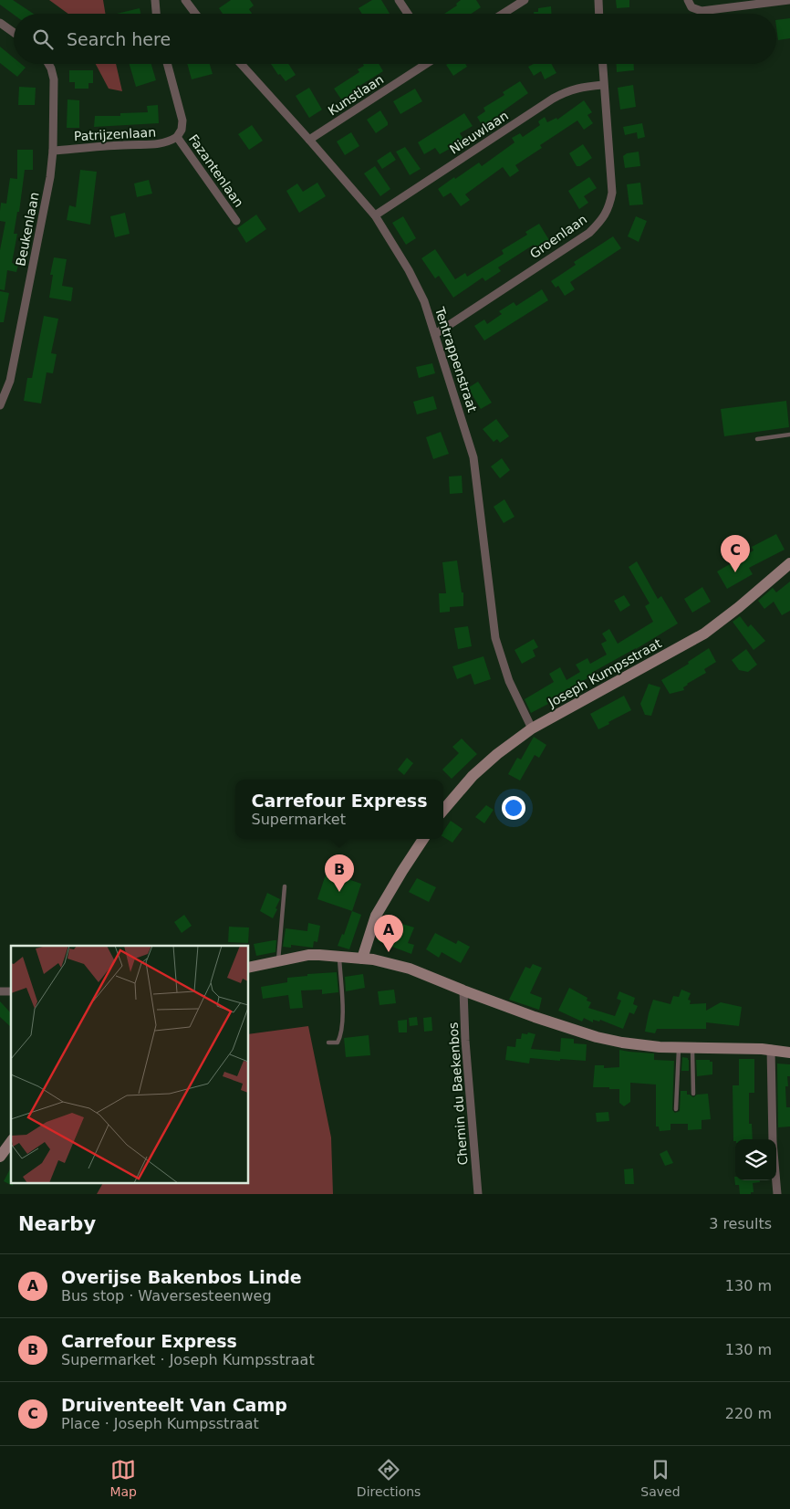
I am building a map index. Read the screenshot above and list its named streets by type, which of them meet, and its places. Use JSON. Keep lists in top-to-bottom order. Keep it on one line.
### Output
{"streets":{"street":["Kunstlaan","Nieuwlaan","Patrijzenlaan","Fazantenlaan","Beukenlaan","Groenlaan","Tentrappenstraat","Joseph Kumpsstraat","Chemin du Baekenbos"]},"crossings":[["Kunstlaan","Tentrappenstraat"],["Nieuwlaan","Groenlaan"],["Nieuwlaan","Tentrappenstraat"],["Patrijzenlaan","Fazantenlaan"],["Patrijzenlaan","Beukenlaan"],["Groenlaan","Tentrappenstraat"],["Tentrappenstraat","Joseph Kumpsstraat"]],"page":{"search":"Search here","pins":["C","B","A"],"popup":["Carrefour Express","Supermarket"],"heading":["Nearby","3 results"],"list":[{"mark":"A","name":"Overijse Bakenbos Linde","note":"Bus stop · Waversesteenweg","value":"130 m"},{"mark":"B","name":"Carrefour Express","note":"Supermarket · Joseph Kumpsstraat","value":"130 m"},{"mark":"C","name":"Druiventeelt Van Camp","note":"Place · Joseph Kumpsstraat","value":"220 m"}],"nav":["Map","Directions","Saved"]}}
